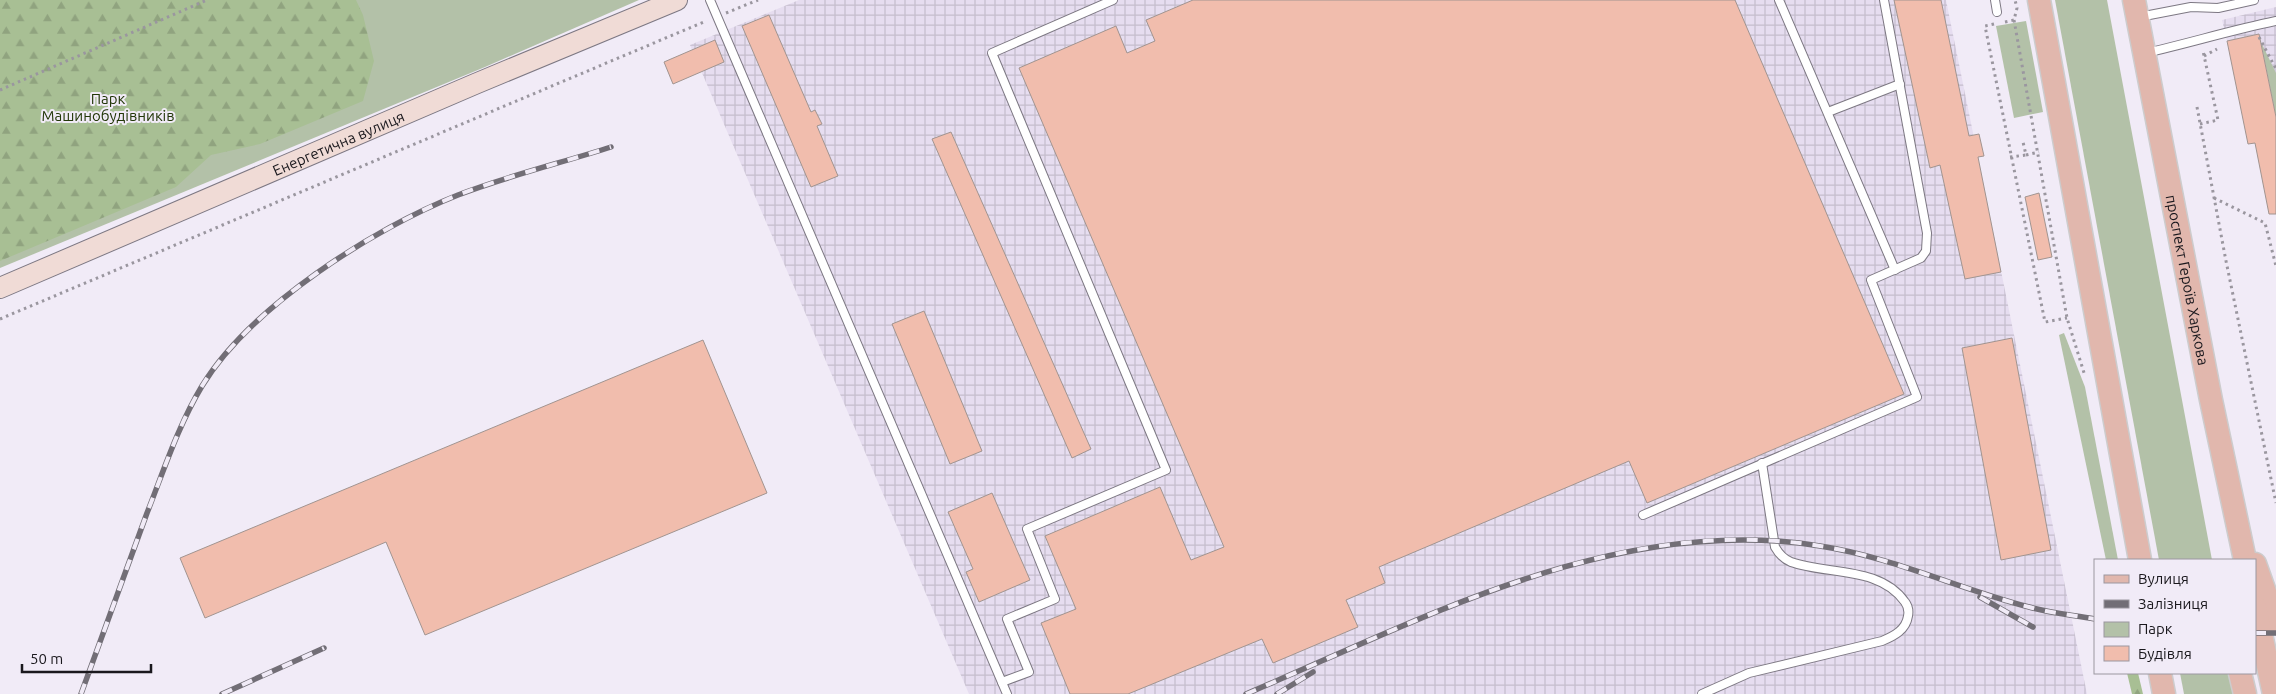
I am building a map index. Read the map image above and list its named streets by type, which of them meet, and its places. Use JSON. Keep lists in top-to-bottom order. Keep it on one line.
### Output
{"streets":{"main road":["проспект Героїв Харкова"],"street":["Енергетична вулиця"]},"parks":["Парк Машинобудівників"],"legend":["Вулиця","Залізниця","Парк","Будівля"],"scale_bar":"50 m"}
